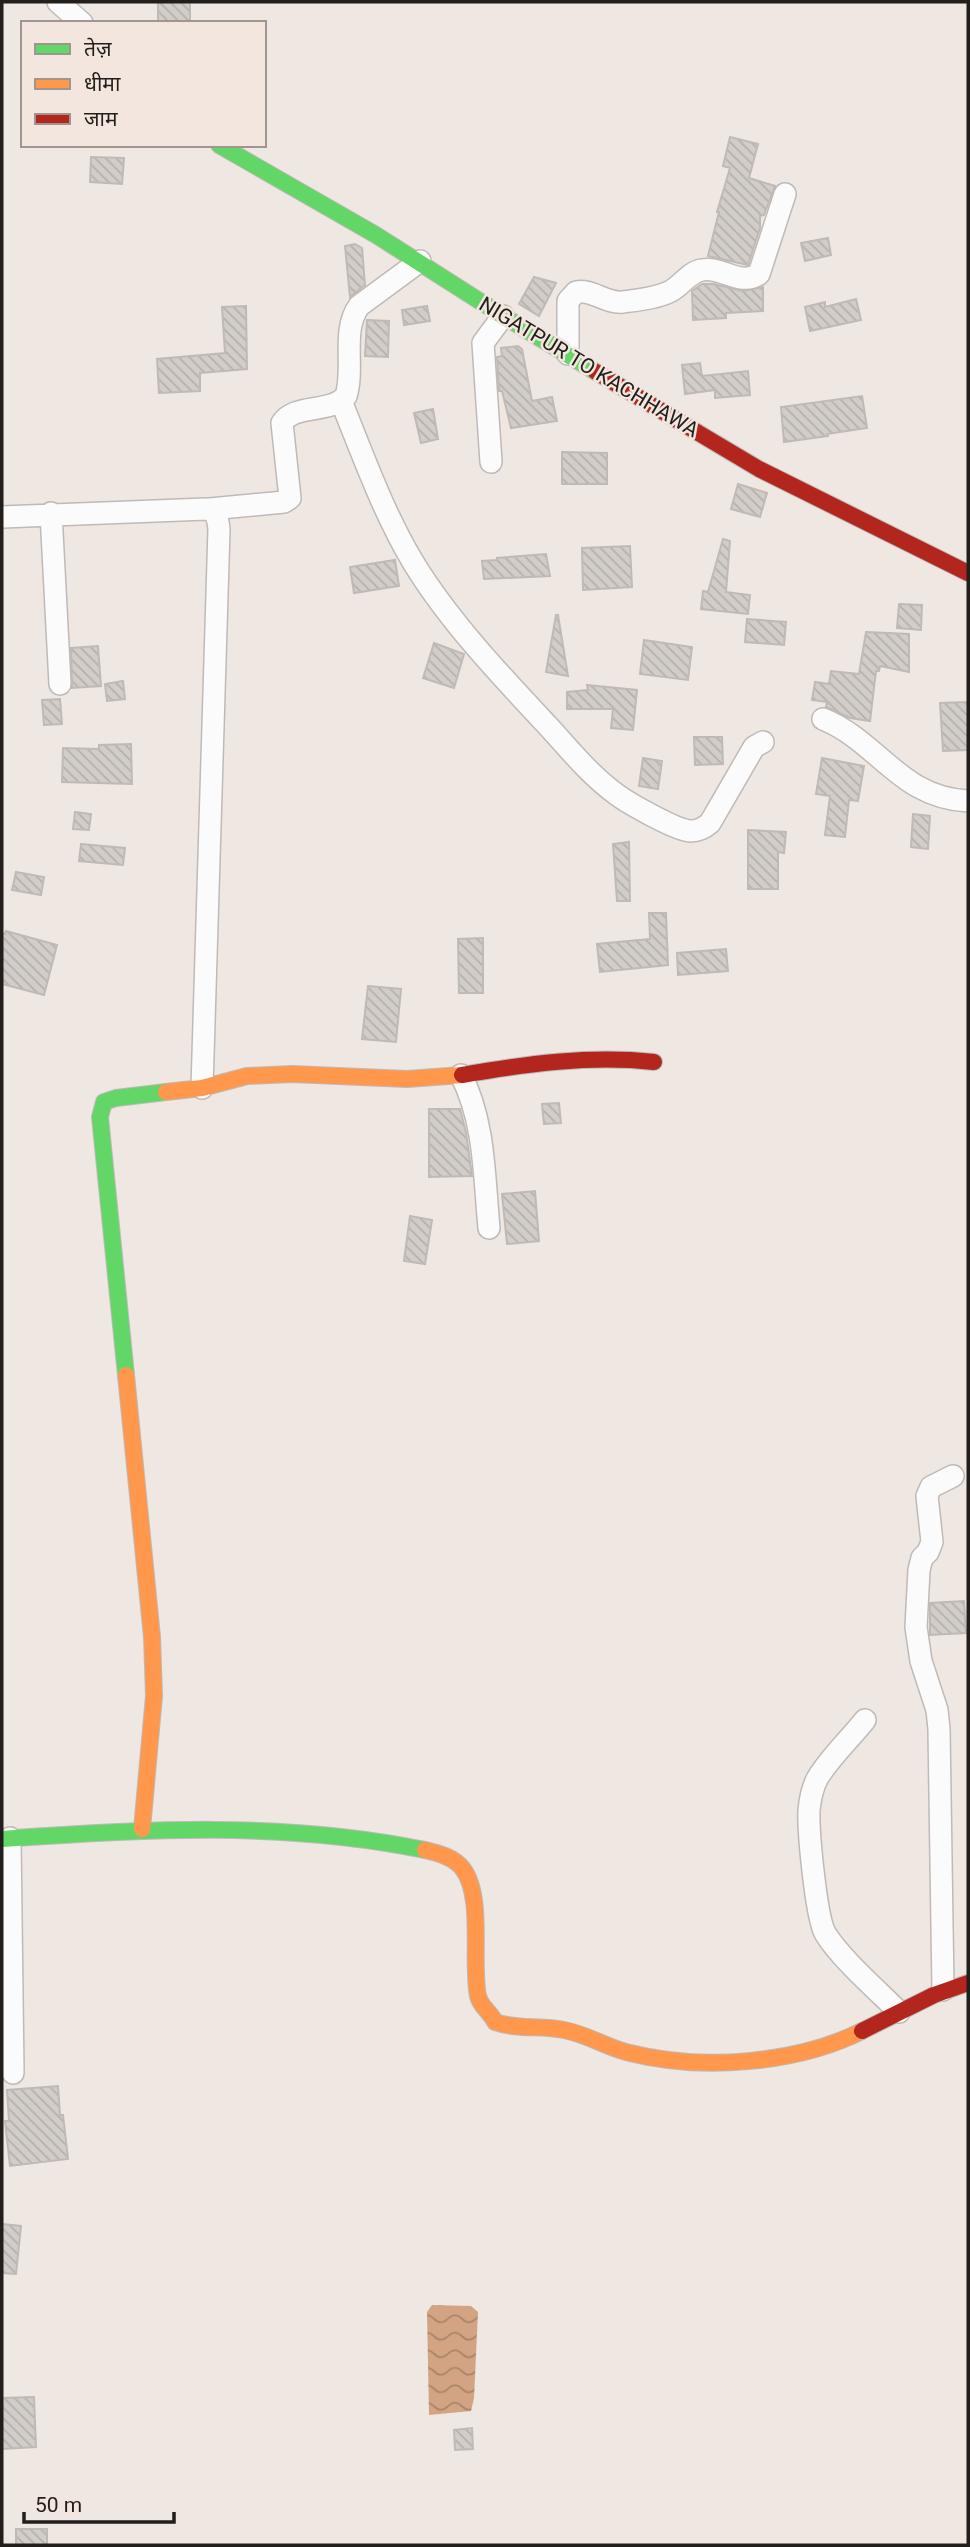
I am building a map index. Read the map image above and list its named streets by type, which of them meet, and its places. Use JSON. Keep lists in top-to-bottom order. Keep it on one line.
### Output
{"streets":{"street":["NIGATPUR TO KACHHAWA"]},"legend":["तेज़","धीमा","जाम"],"scale_bar":"50 m"}
